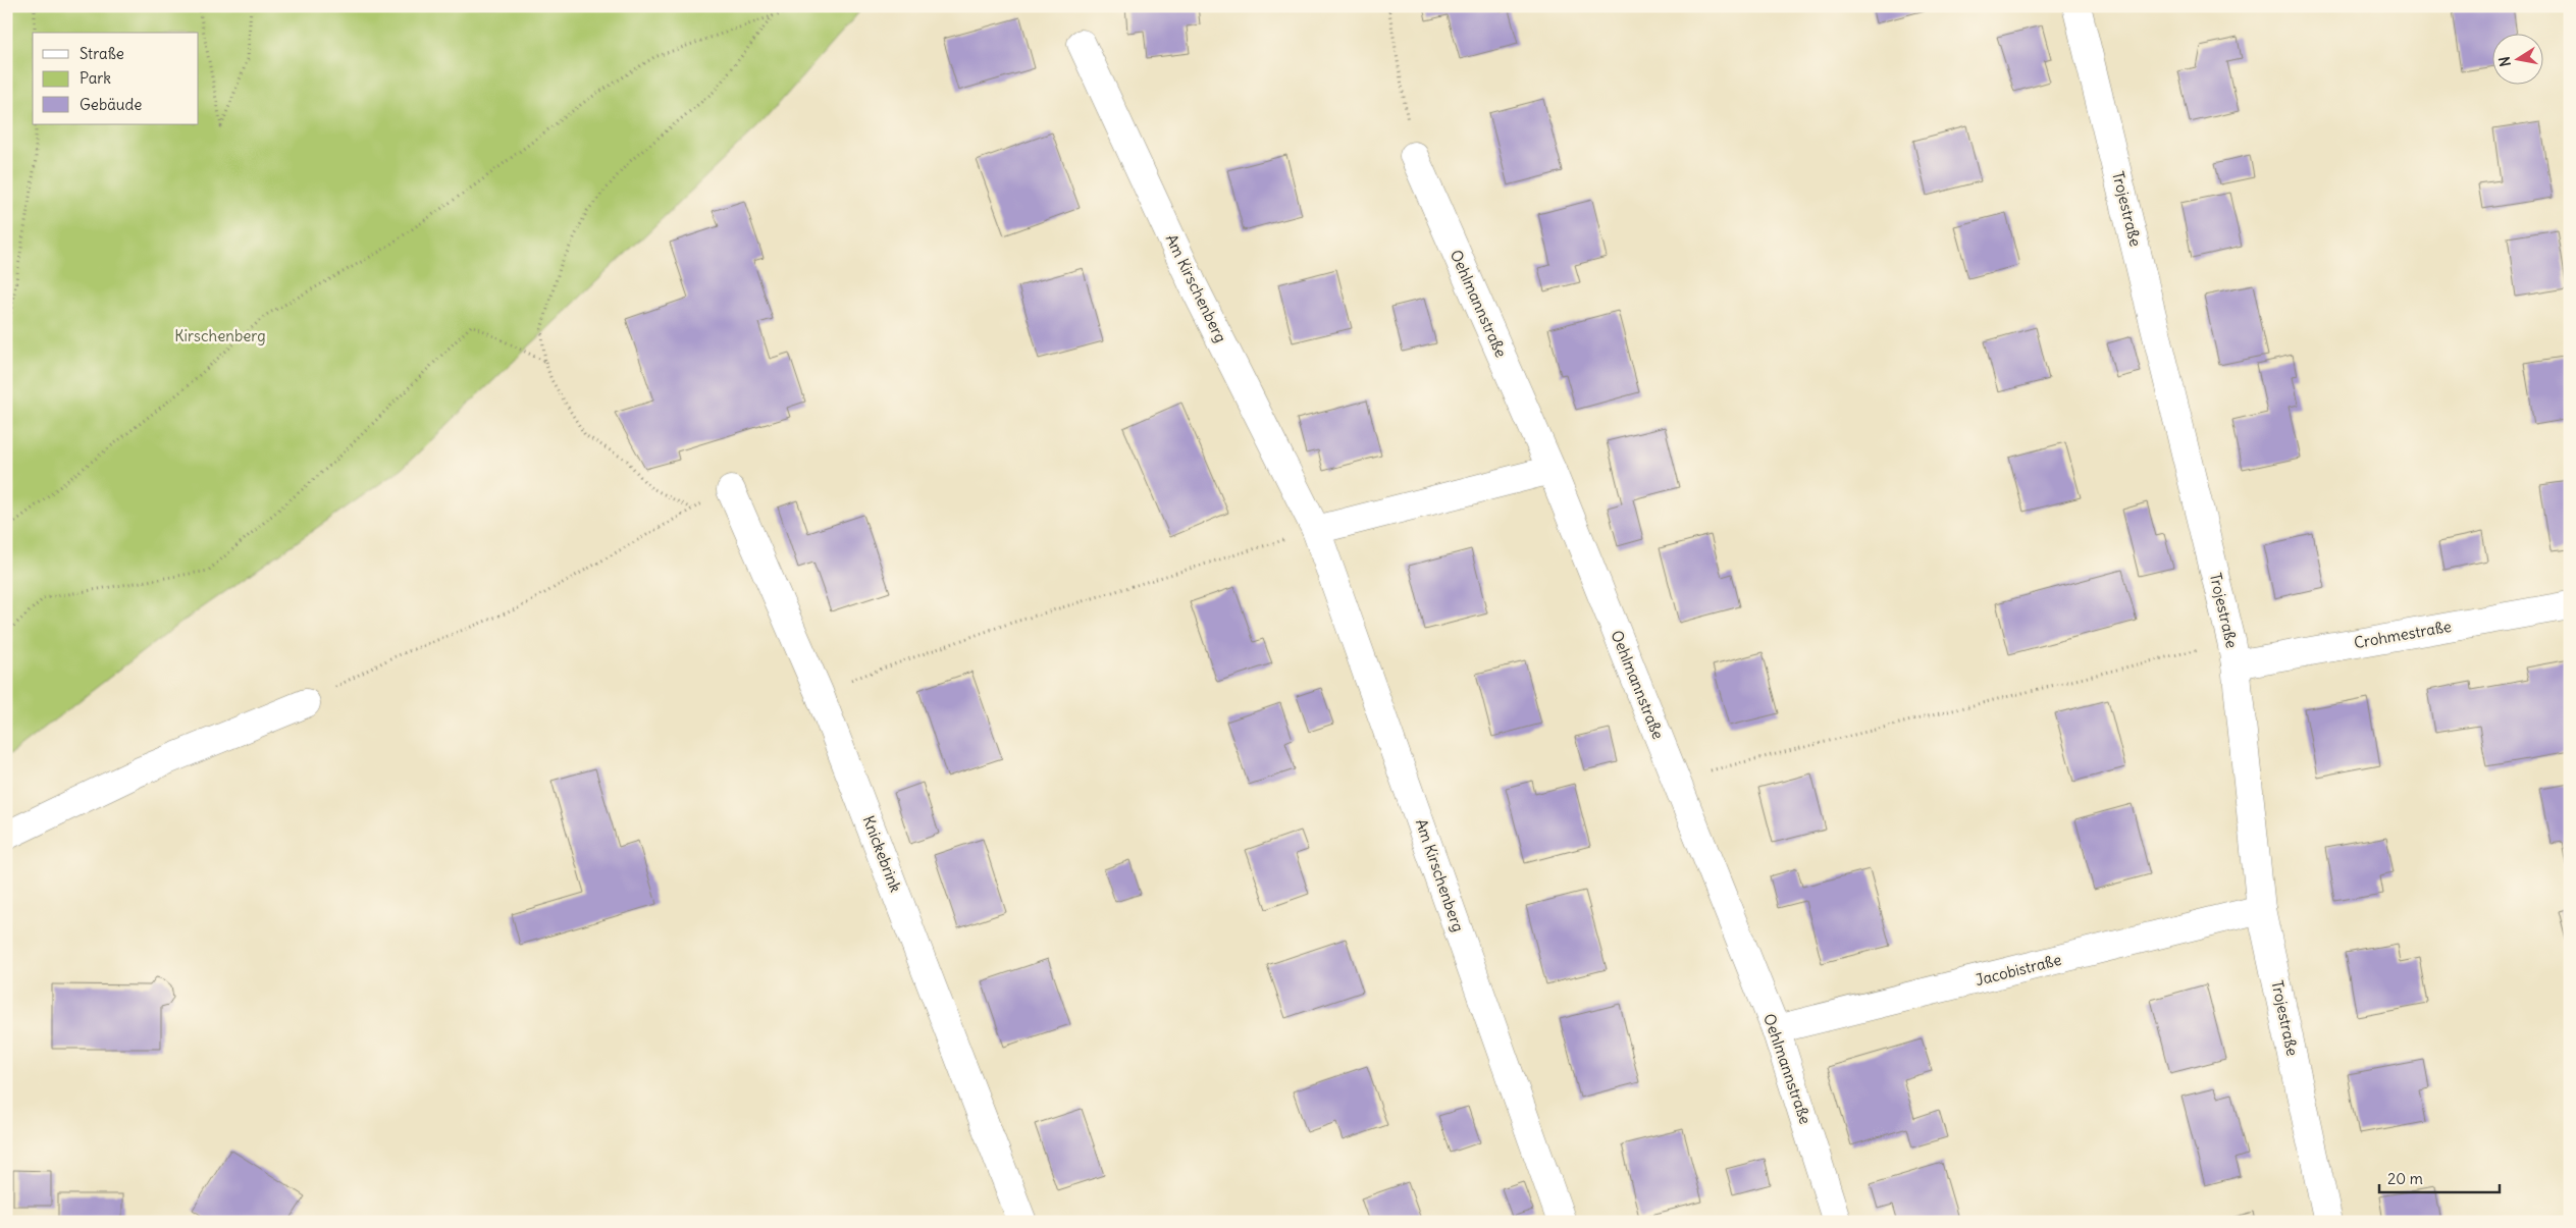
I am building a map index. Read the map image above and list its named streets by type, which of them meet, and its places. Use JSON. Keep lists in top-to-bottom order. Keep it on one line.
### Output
{"streets":{"street":["Trojestraße","Am Kirschenberg","Oehlmannstraße","Crohmestraße","Knickebrink","Jacobistraße"]},"crossings":[["Trojestraße","Crohmestraße"],["Trojestraße","Jacobistraße"],["Oehlmannstraße","Jacobistraße"]],"parks":["Kirschenberg"],"legend":["Straße","Park","Gebäude"],"scale_bar":"20 m","north":"left"}
